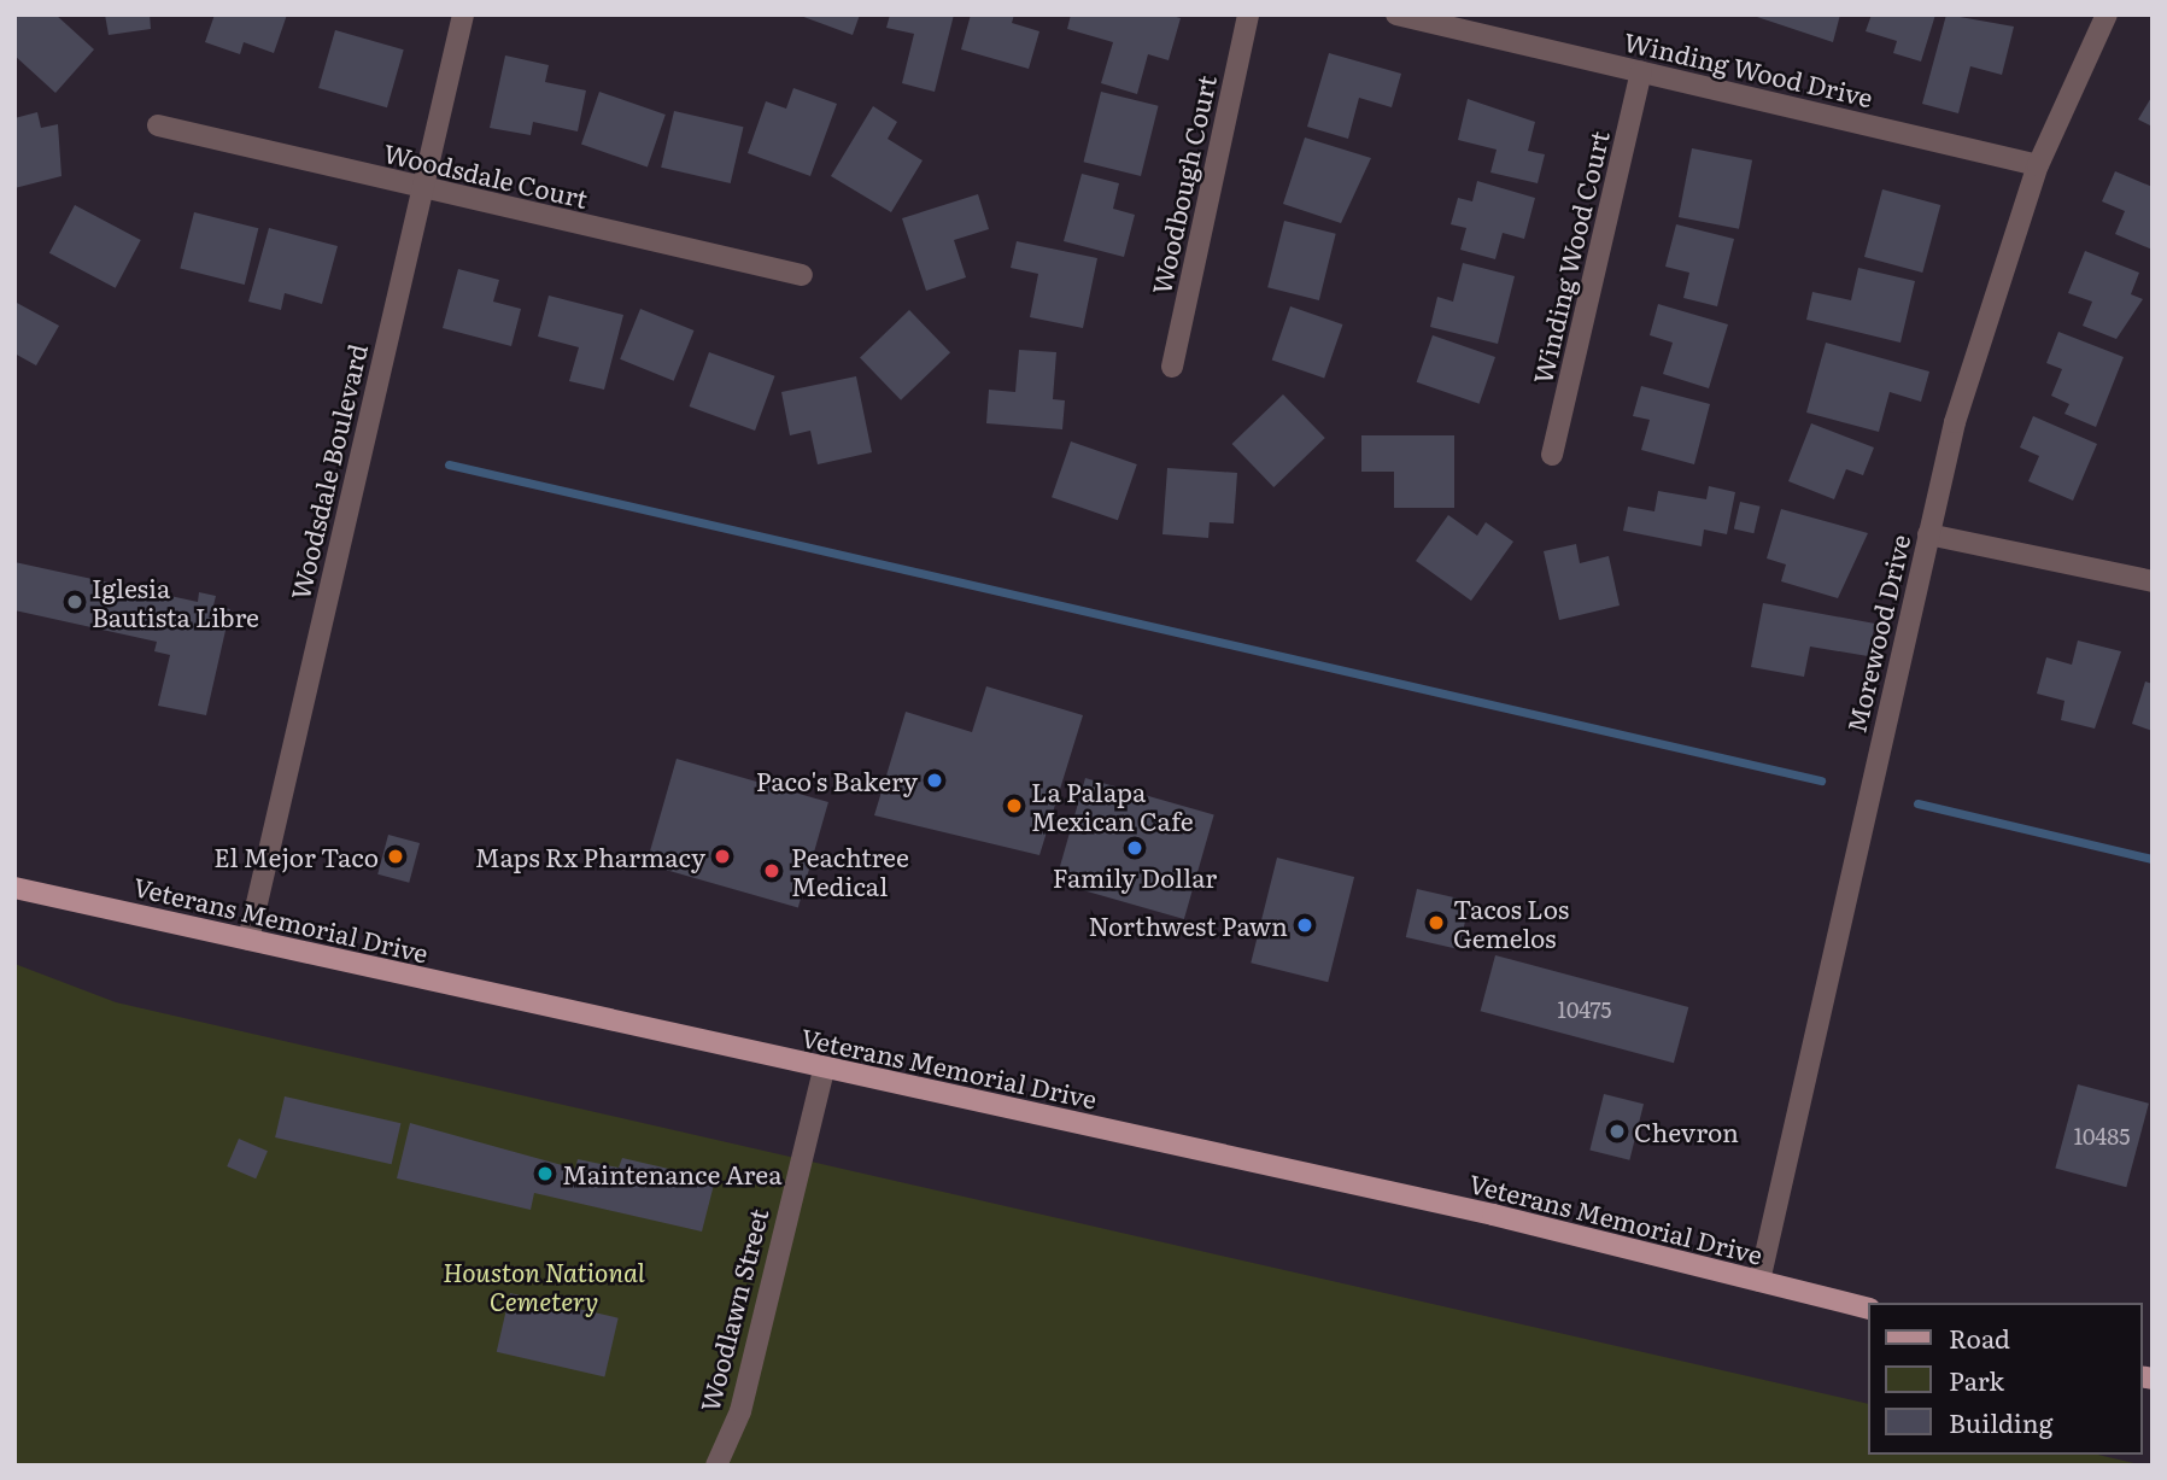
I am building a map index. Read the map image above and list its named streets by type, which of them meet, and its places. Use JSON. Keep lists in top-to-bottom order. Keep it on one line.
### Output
{"streets":{"main road":["Veterans Memorial Drive"],"street":["Winding Wood Drive","Woodsdale Court","Woodbough Court","Winding Wood Court","Woodsdale Boulevard","Morewood Drive","Woodlawn Street"]},"crossings":[["Winding Wood Drive","Winding Wood Court"],["Winding Wood Drive","Morewood Drive"],["Woodsdale Court","Woodsdale Boulevard"],["Woodsdale Boulevard","Veterans Memorial Drive"],["Morewood Drive","Veterans Memorial Drive"],["Veterans Memorial Drive","Woodlawn Street"]],"parks":["Houston National Cemetery"],"places":["Iglesia Bautista Libre","Paco's Bakery","La Palapa Mexican Cafe","Family Dollar","El Mejor Taco","Maps Rx Pharmacy","Peachtree Medical","Tacos Los Gemelos","Northwest Pawn","Chevron","Maintenance Area"],"house_numbers":["10475","10485"],"legend":["Road","Park","Building"]}
